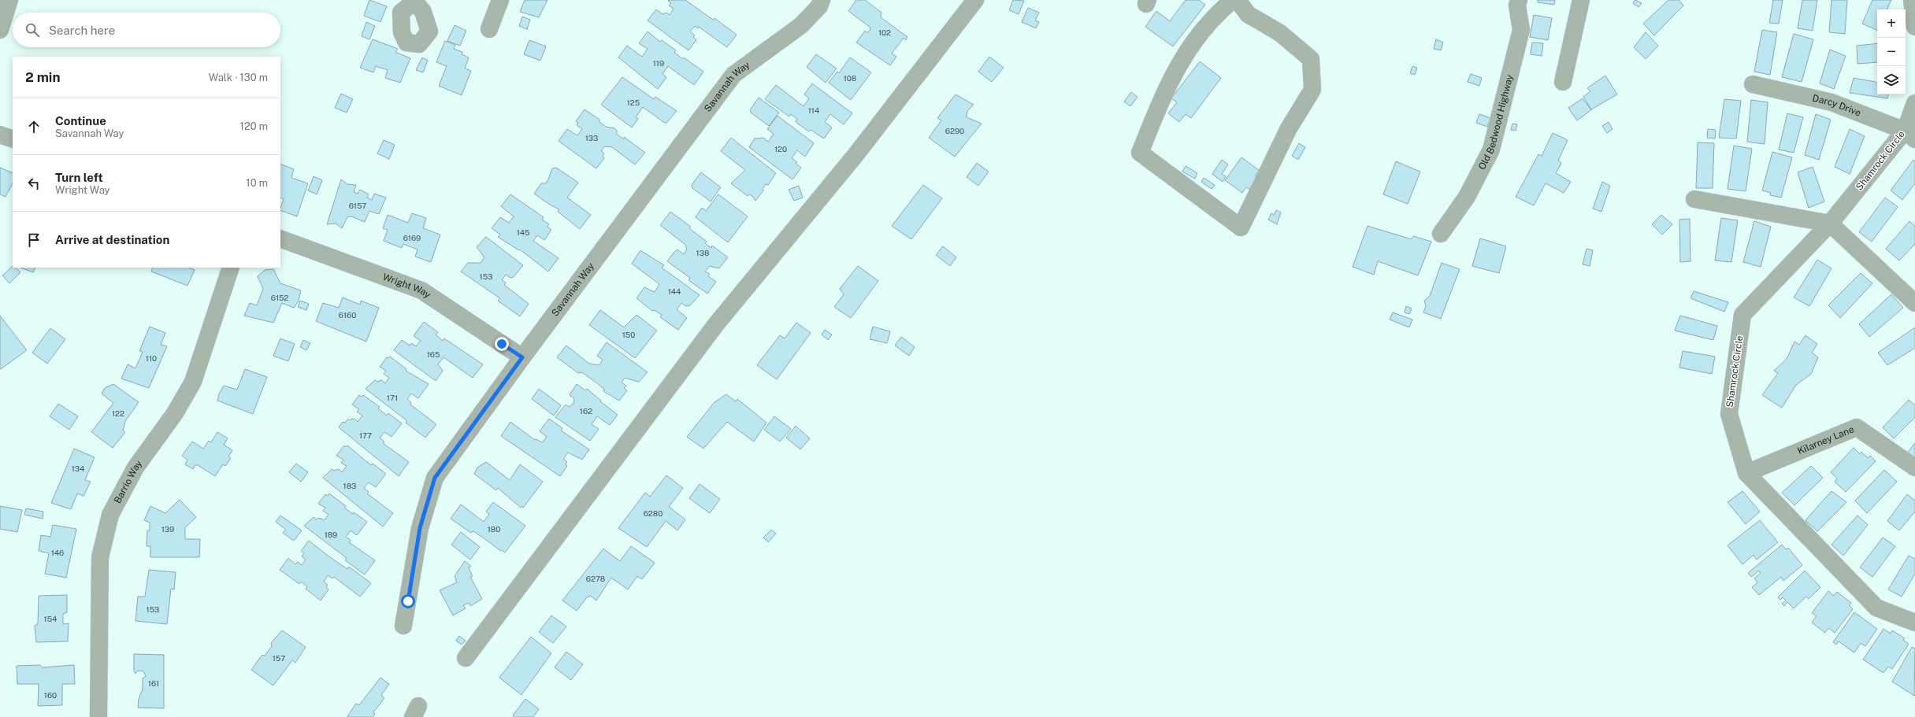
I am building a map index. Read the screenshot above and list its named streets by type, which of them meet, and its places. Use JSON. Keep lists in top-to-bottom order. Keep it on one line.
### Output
{"streets":{"street":["Savannah Way","Darcy Drive","Old Bedwood Highway","Shamrock Circle","Wright Way","Kilarney Lane","Barrio Way"]},"crossings":[["Savannah Way","Wright Way"],["Darcy Drive","Shamrock Circle"],["Shamrock Circle","Kilarney Lane"]],"house_numbers":["102","119","108","125","114","6290","133","120","6157","145","6169","138","153","144","6152","6160","150","165","110","171","162","122","177","134","183","6280","139","180","189","146","6278","153","154","157","161","160"],"page":{"map_buttons":["+","−"],"search":"Search here","heading":["2 min","Walk · 130 m"],"list":[["Continue","Savannah Way","120 m"],["Turn left","Wright Way","10 m"],"Arrive at destination"]}}
